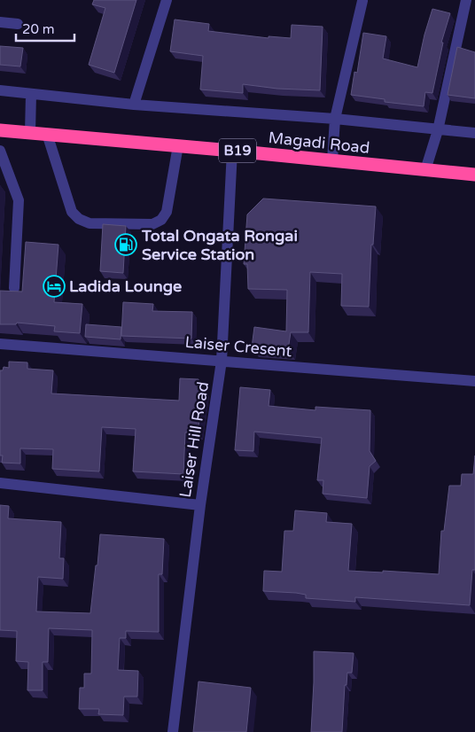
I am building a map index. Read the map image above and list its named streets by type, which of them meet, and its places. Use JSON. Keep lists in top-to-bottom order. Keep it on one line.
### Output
{"streets":{"highway":["Magadi Road","B19"],"street":["Laiser Cresent","Laiser Hill Road"]},"crossings":[["Magadi Road","Laiser Hill Road"],["Laiser Cresent","Laiser Hill Road"]],"places":{"fuel station":["Total Ongata Rongai Service Station"],"hotel":["Ladida Lounge"]},"scale_bar":"20 m"}
